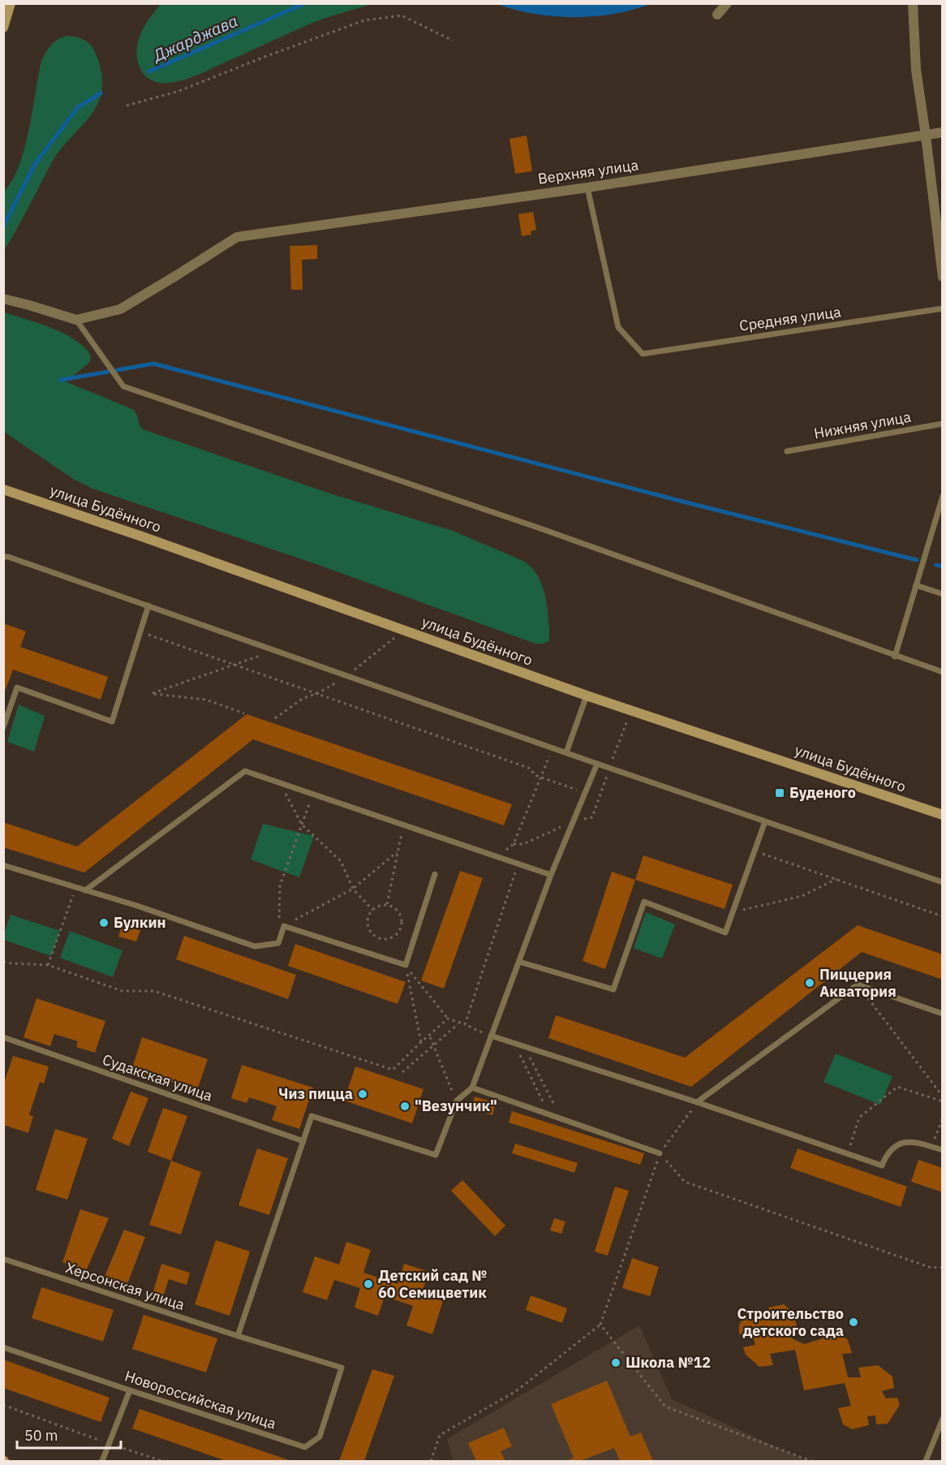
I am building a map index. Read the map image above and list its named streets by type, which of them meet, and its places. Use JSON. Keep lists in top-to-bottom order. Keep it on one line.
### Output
{"streets":{"main road":["улица Будённого"],"street":["Верхняя улица"],"lane":["Средняя улица","Нижняя улица","Судакская улица","Херсонская улица","Новороссийская улица"]},"crossings":[["Верхняя улица","Средняя улица"],["Херсонская улица","Новороссийская улица"]],"water":["Джарджава"],"places":{"transit":["Буденого"],"other":["Булкин","Пиццерия Акватория","Чиз пицца","\"Везунчик\"","Детский сад № 60 Семицветик","Строительство детского сада","Школа №12"]},"scale_bar":"50 m"}
